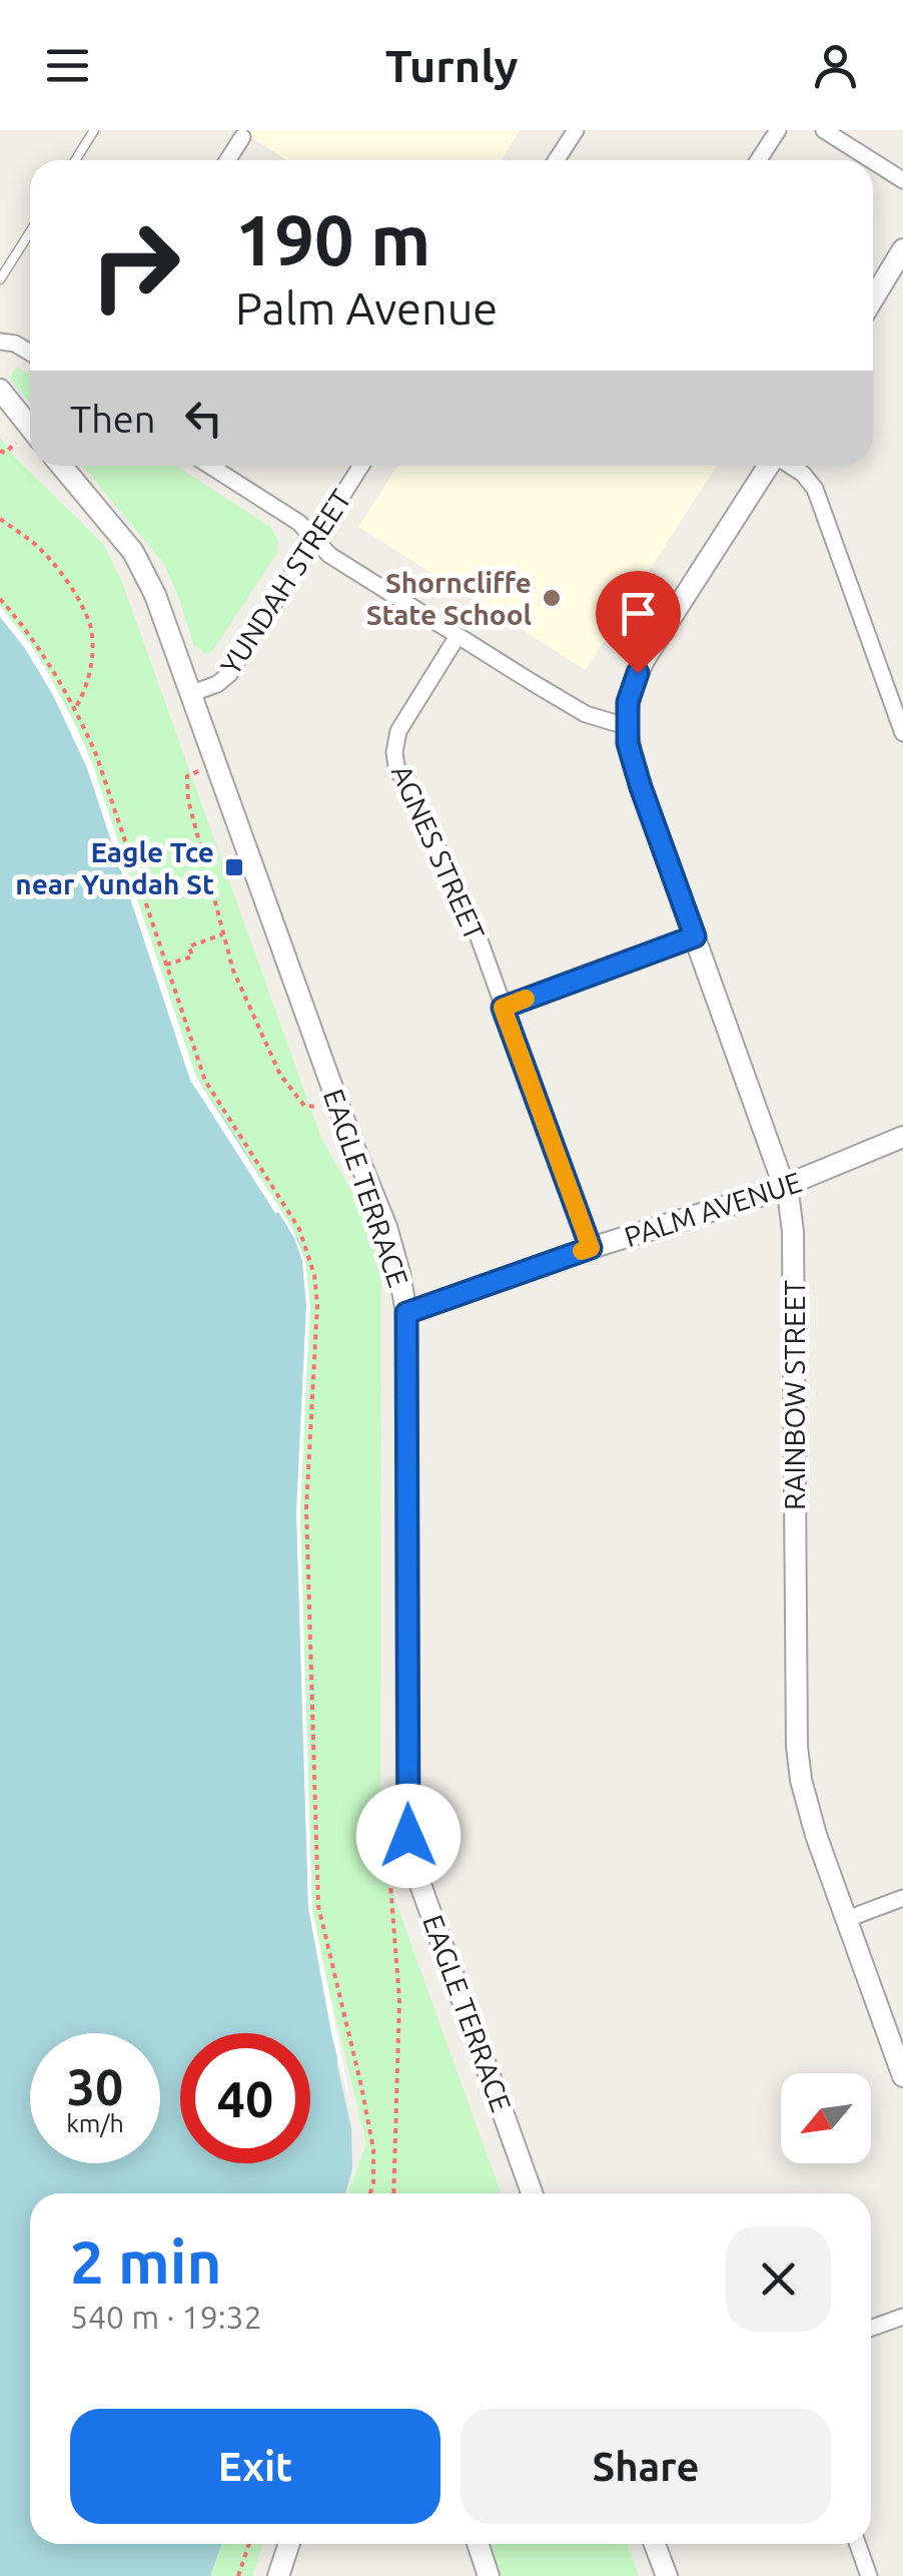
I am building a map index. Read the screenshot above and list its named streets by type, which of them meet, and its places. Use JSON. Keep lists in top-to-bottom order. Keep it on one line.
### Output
{"streets":{"street":["YUNDAH STREET","AGNES STREET","EAGLE TERRACE","PALM AVENUE","RAINBOW STREET"]},"crossings":[["YUNDAH STREET","EAGLE TERRACE"],["AGNES STREET","PALM AVENUE"],["EAGLE TERRACE","PALM AVENUE"],["PALM AVENUE","RAINBOW STREET"]],"places":{"other":["Shorncliffe State School"],"transit":["Eagle Tce near Yundah St"]},"north":"bottom left","page":{"header":"Turnly","turn":["190 m","Palm Avenue"],"then":"Then","speed":"30 km/h","limit":"40","heading":["2 min","540 m · 19:32"],"buttons":["Exit","Share"]}}
